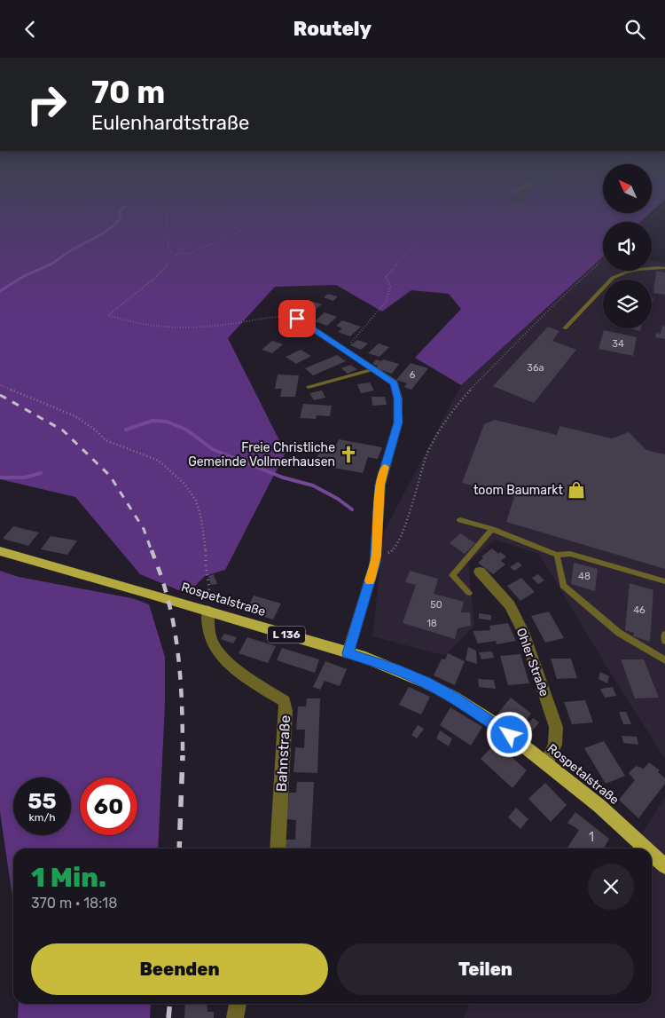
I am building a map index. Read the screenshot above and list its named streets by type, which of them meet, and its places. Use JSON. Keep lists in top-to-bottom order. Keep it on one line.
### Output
{"streets":{"main road":["Rospetalstraße","L 136"],"street":["Ohler Straße","Bahnstraße"]},"crossings":[["Rospetalstraße","Ohler Straße"],["Rospetalstraße","Bahnstraße"]],"places":{"church":["Freie Christliche Gemeinde Vollmerhausen"],"shop":["toom Baumarkt"]},"house_numbers":["34","36a","6","48","50","46","18","1"],"north":"top left","page":{"header":"Routely","turn":["70 m","Eulenhardtstraße"],"speed":"55 km/h","limit":"60","heading":["1 Min.","370 m · 18:18"],"buttons":["Beenden","Teilen"]}}
